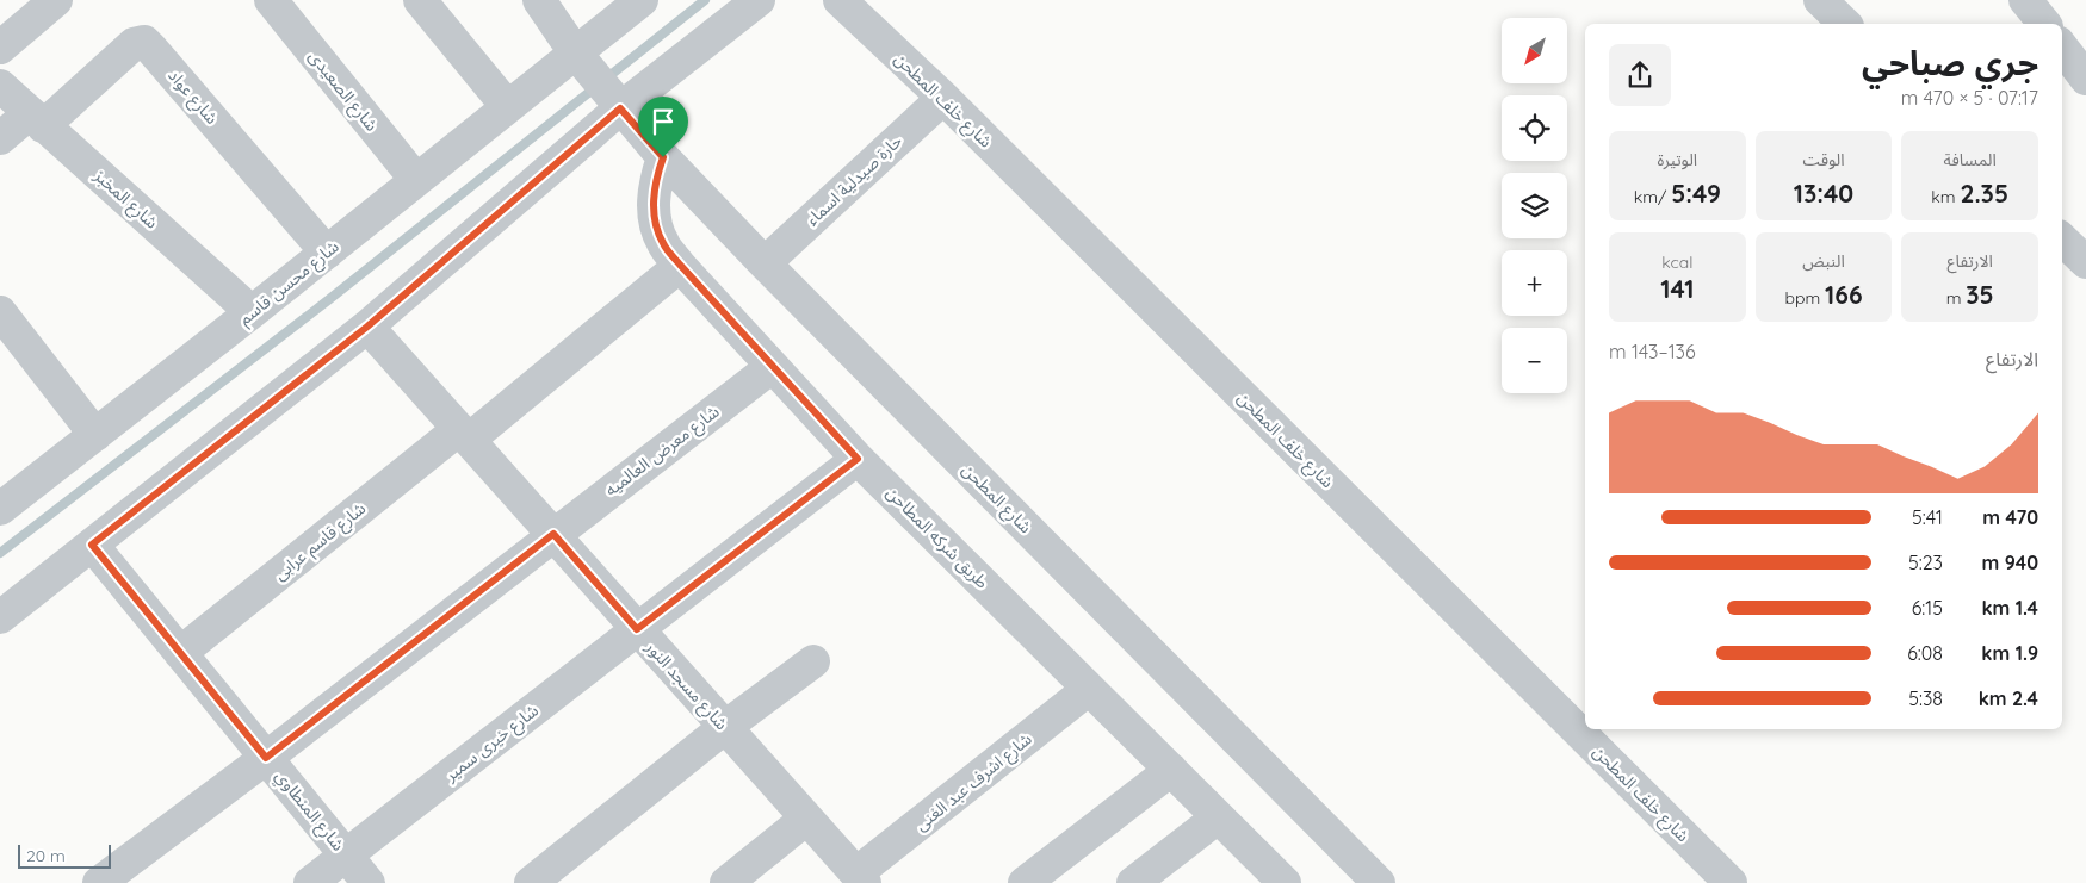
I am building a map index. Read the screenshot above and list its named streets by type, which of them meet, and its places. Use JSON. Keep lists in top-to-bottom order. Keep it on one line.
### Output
{"streets":{"street":["شارع الصعيدى","شارع عواد","شارع خلف المطحن","حارة صيدلية اسماء","شارع المخبز","شارع محسن قاسم","شارع معرض العالميه","شارع المطحن","طريق شركه المطاحن","شارع قاسم عرابى","شارع مسجد النور","شارع خيرى سمير","شارع اشرف عبد الغنى","شارع المنطاوي"]},"crossings":[["شارع الصعيدى","شارع محسن قاسم"],["شارع عواد","شارع المخبز"],["شارع عواد","شارع محسن قاسم"],["شارع خلف المطحن","حارة صيدلية اسماء"],["حارة صيدلية اسماء","شارع المطحن"],["شارع المخبز","شارع محسن قاسم"],["شارع محسن قاسم","شارع المطحن"],["شارع معرض العالميه","طريق شركه المطاحن"],["شارع معرض العالميه","شارع مسجد النور"],["شارع معرض العالميه","شارع المنطاوي"],["شارع المطحن","طريق شركه المطاحن"],["طريق شركه المطاحن","شارع قاسم عرابى"],["طريق شركه المطاحن","شارع خيرى سمير"],["طريق شركه المطاحن","شارع اشرف عبد الغنى"],["شارع قاسم عرابى","شارع مسجد النور"],["شارع قاسم عرابى","شارع المنطاوي"],["شارع مسجد النور","شارع خيرى سمير"],["شارع مسجد النور","شارع اشرف عبد الغنى"],["شارع خيرى سمير","شارع المنطاوي"]],"scale_bar":"20 m","north":"bottom left","page":{"map_buttons":["+","−"],"heading":["جري صباحي","07:17 · 5 × 470 m"],"stats":[["المسافة","2.35 km"],["الوقت","13:40"],["الوتيرة","5:49 /km"],["الارتفاع","35 m"],["النبض","166 bpm"],["kcal","141"]],"chart":["الارتفاع","136–143 m"],"list":[{"name":"470 m","note":"5:41"},{"name":"940 m","note":"5:23"},{"name":"1.4 km","note":"6:15"},{"name":"1.9 km","note":"6:08"},{"name":"2.4 km","note":"5:38"}],"scale":"20 m"}}
